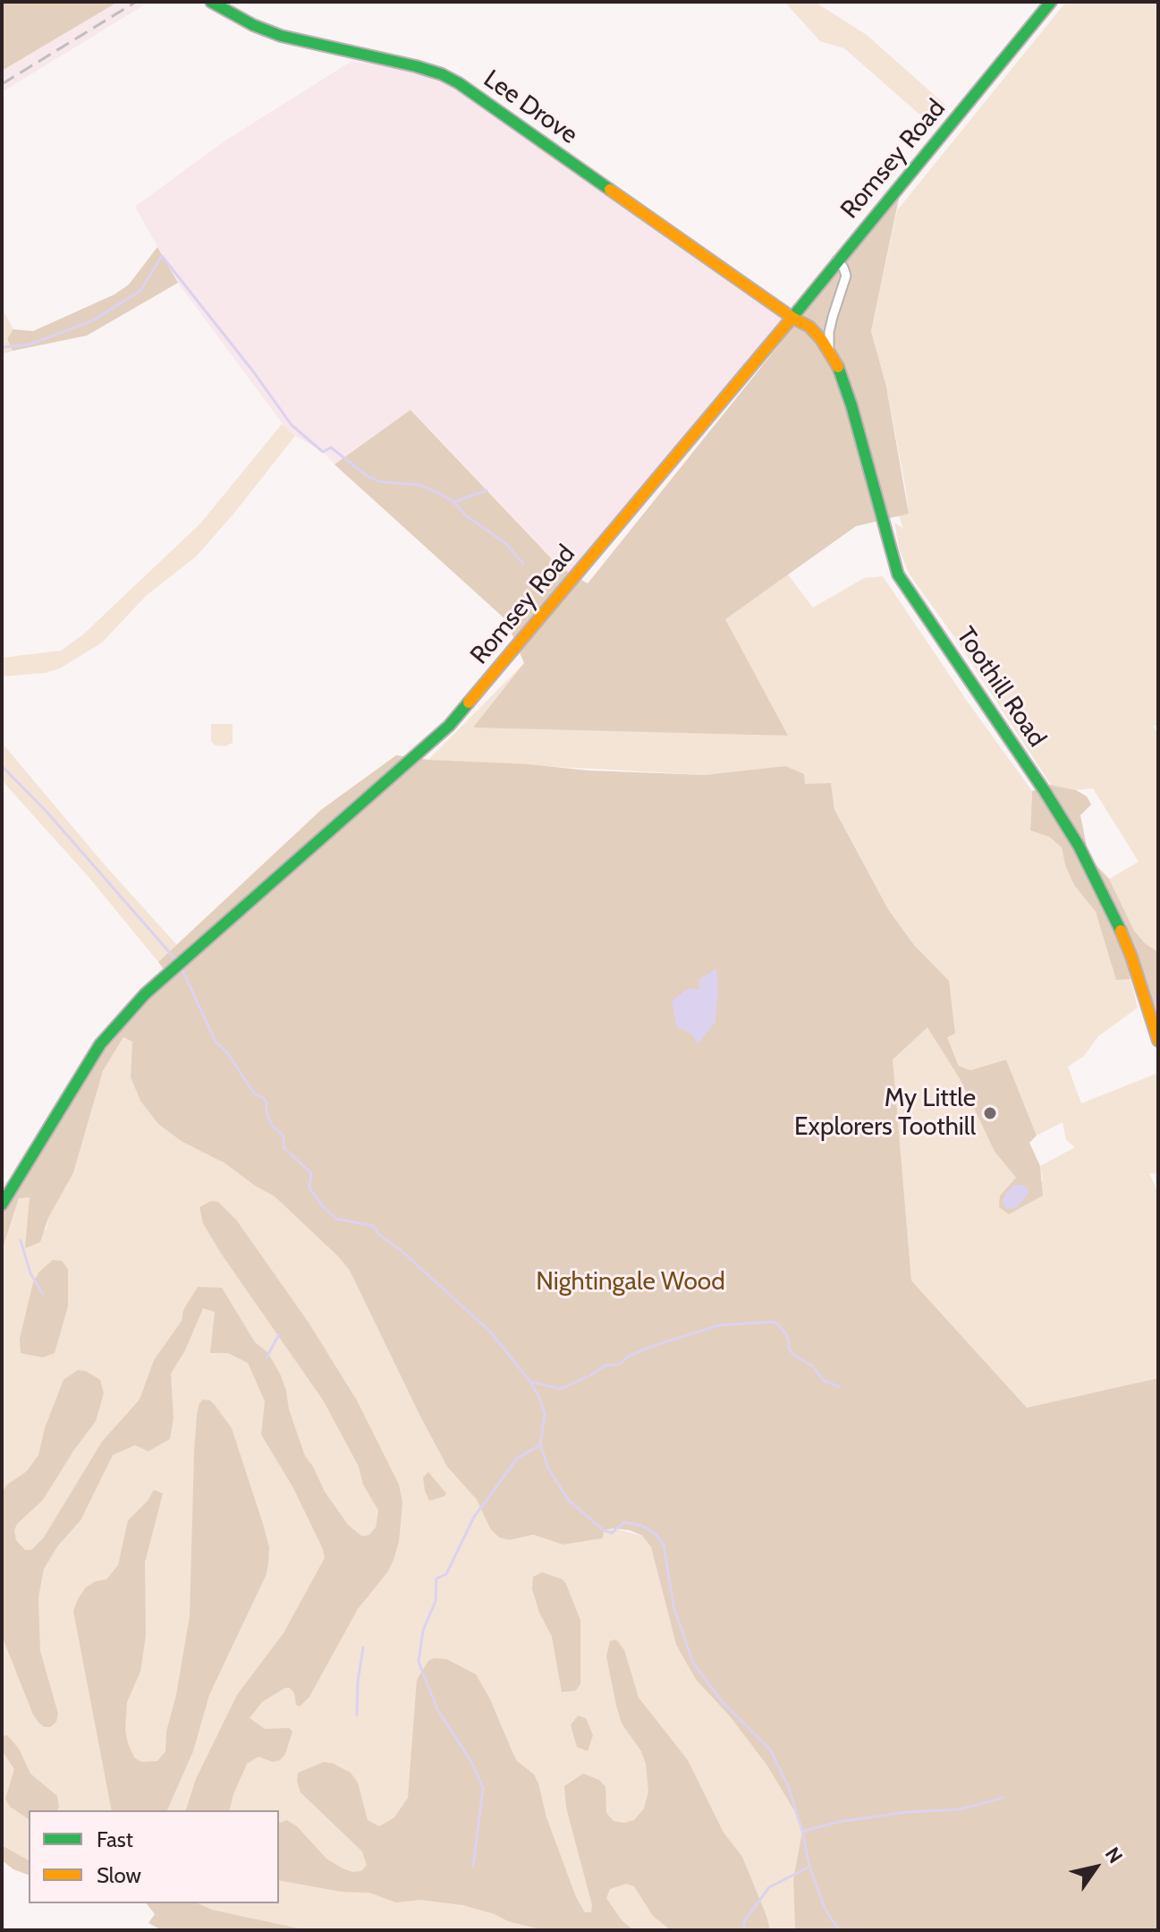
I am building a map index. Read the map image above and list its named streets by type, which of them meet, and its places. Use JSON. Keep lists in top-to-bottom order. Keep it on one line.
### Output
{"streets":{"main road":["Lee Drove","Romsey Road","Toothill Road"]},"crossings":[["Lee Drove","Romsey Road"],["Lee Drove","Toothill Road"],["Romsey Road","Toothill Road"]],"parks":["Nightingale Wood"],"places":["My Little Explorers Toothill"],"legend":["Fast","Slow"],"north":"top right"}
